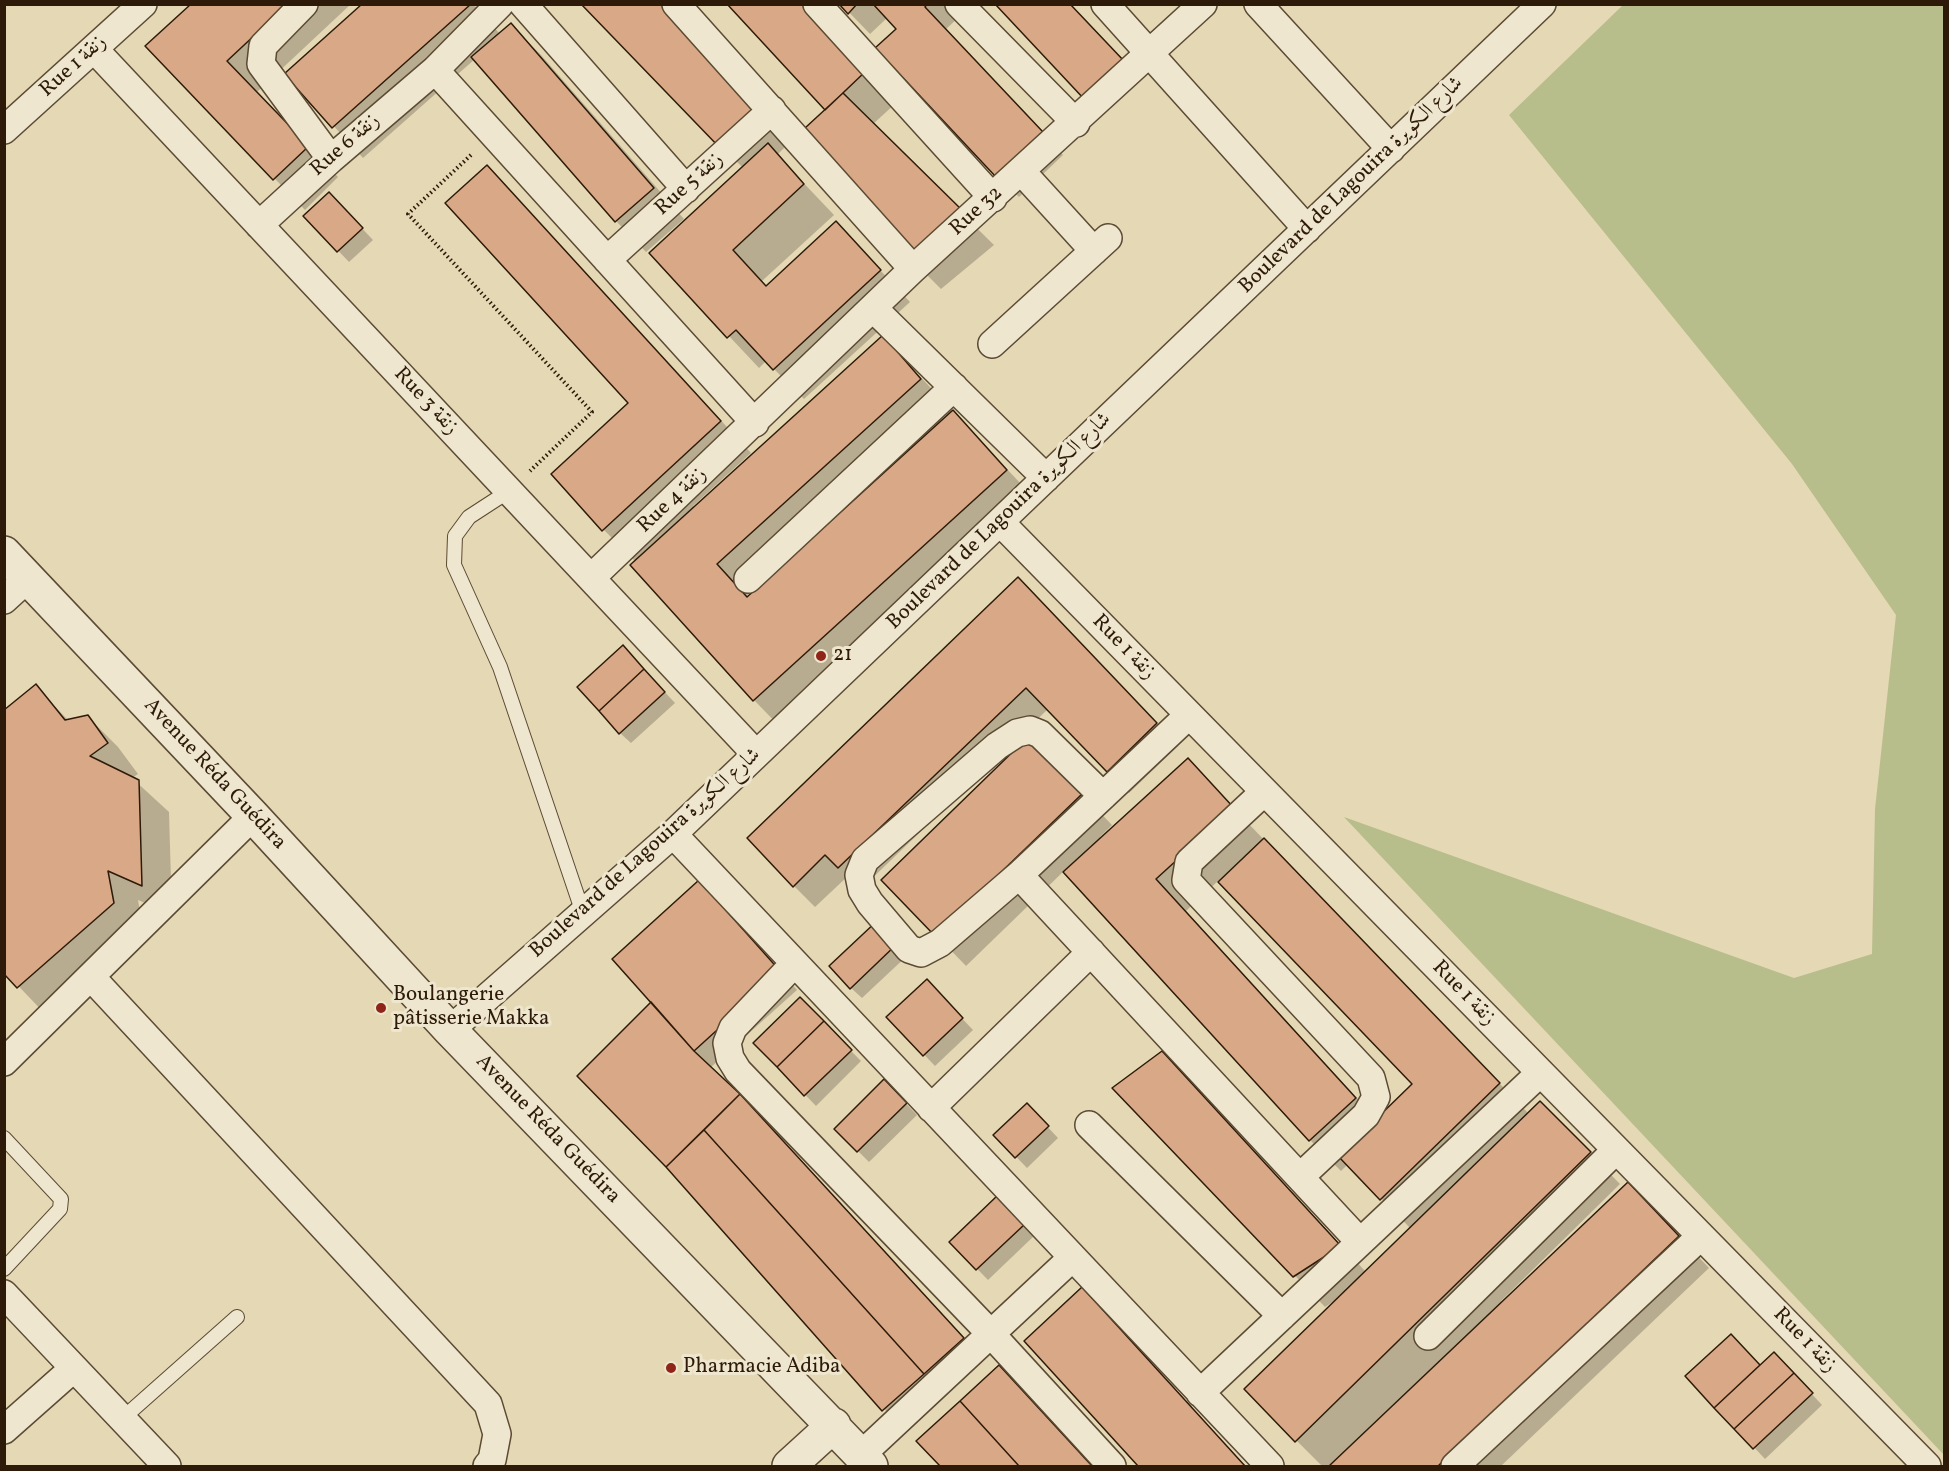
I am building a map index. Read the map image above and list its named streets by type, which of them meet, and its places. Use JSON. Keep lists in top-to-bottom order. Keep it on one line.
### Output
{"streets":{"street":["Rue 1 زنقة","Rue 6 زنقة","Rue 5 زنقة","Boulevard de Lagouira شارع الكويرة","Rue 32","Rue 3 زنقة","Rue 4 زنقة","Avenue Réda Guédira"]},"crossings":[["Rue 1 زنقة","Boulevard de Lagouira شارع الكويرة"],["Rue 1 زنقة","Rue 3 زنقة"],["Rue 6 زنقة","Rue 3 زنقة"],["Boulevard de Lagouira شارع الكويرة","Rue 3 زنقة"],["Boulevard de Lagouira شارع الكويرة","Avenue Réda Guédira"],["Rue 32","Rue 4 زنقة"],["Rue 3 زنقة","Rue 4 زنقة"]],"places":["21","Boulangerie pâtisserie Makka","Pharmacie Adiba"]}
